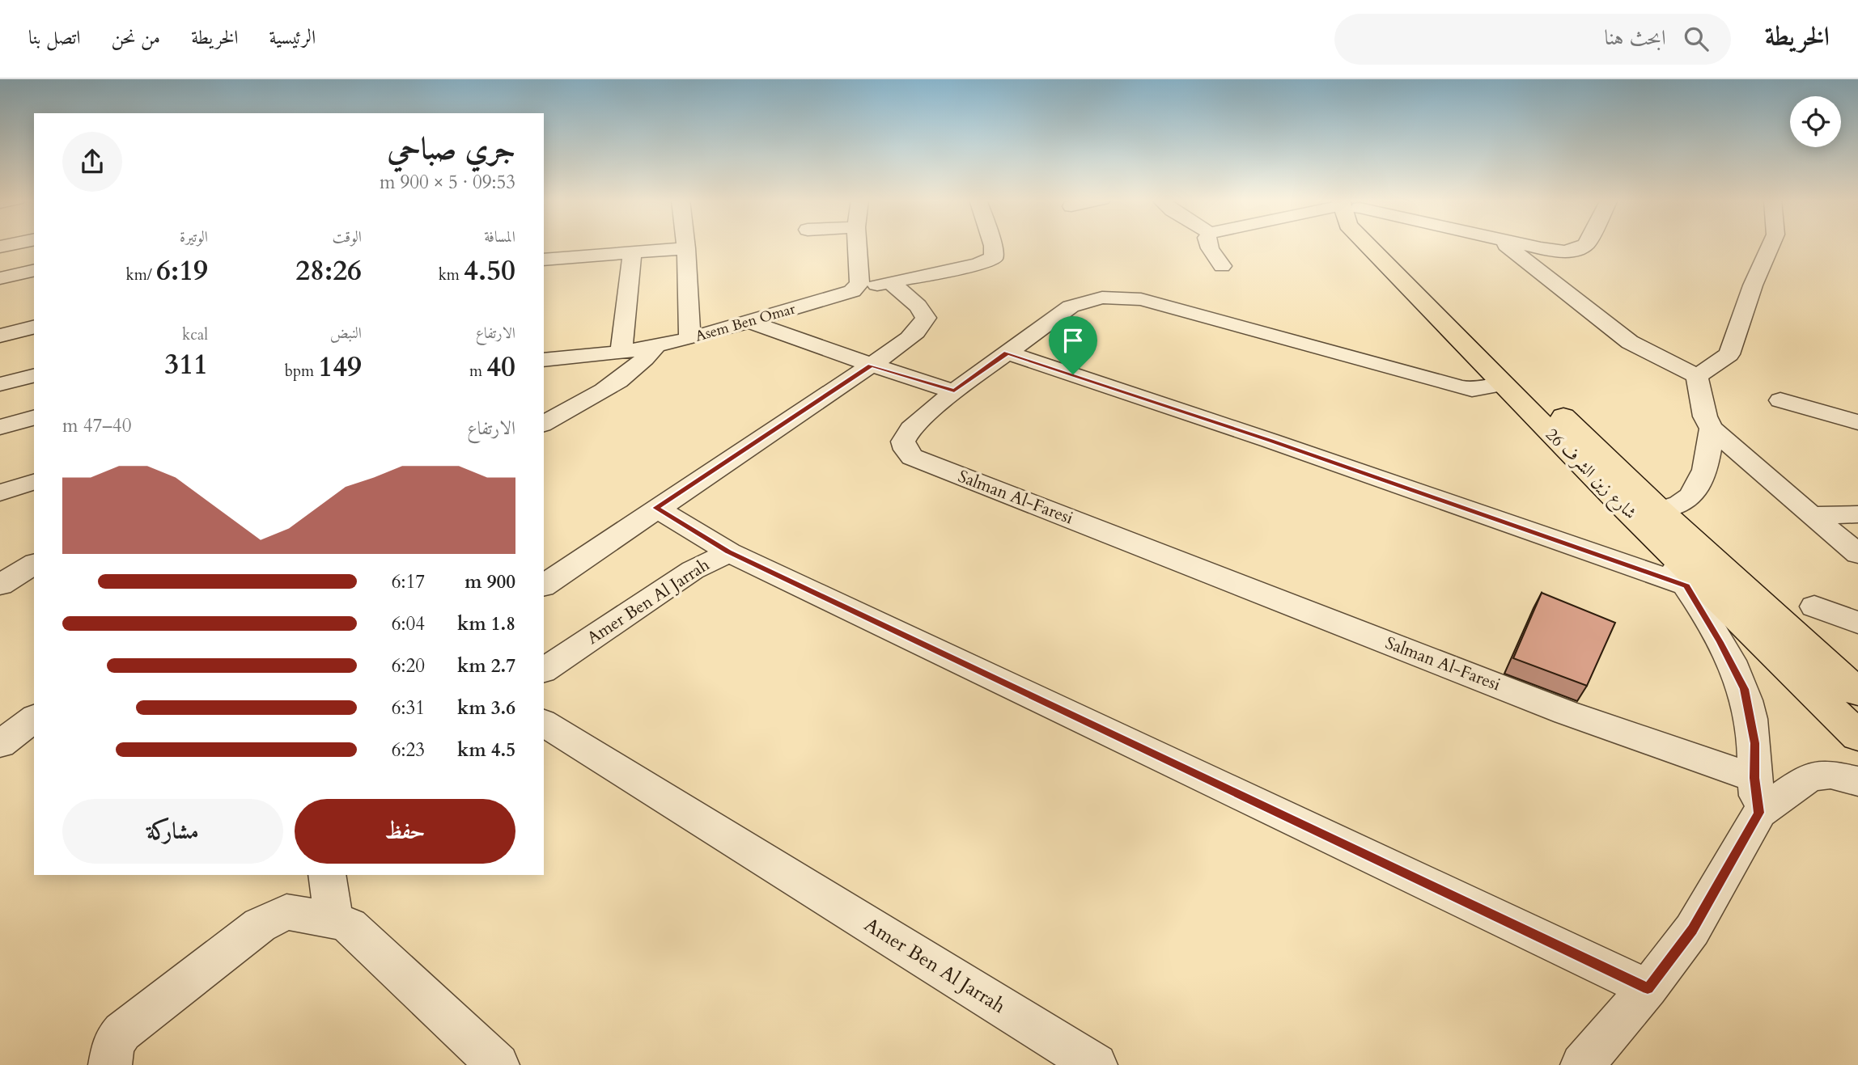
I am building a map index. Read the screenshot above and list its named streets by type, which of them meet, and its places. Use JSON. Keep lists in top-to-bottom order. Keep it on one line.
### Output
{"streets":{"main road":["شارع زين الشرف 26"],"street":["Asem Ben Omar","Salman Al-Faresi","Amer Ben Al Jarrah"]},"crossings":[["شارع زين الشرف 26","Salman Al-Faresi"]],"page":{"header":"الخريطة","search":"ابحث هنا","nav":["الرئيسية","الخريطة","من نحن","اتصل بنا"],"heading":["جري صباحي","09:53 · 5 × 900 m"],"stats":[["المسافة","4.50 km"],["الوقت","28:26"],["الوتيرة","6:19 /km"],["الارتفاع","40 m"],["النبض","149 bpm"],["kcal","311"]],"chart":["الارتفاع","40–47 m"],"list":[{"name":"900 m","note":"6:17"},{"name":"1.8 km","note":"6:04"},{"name":"2.7 km","note":"6:20"},{"name":"3.6 km","note":"6:31"},{"name":"4.5 km","note":"6:23"}],"buttons":["حفظ","مشاركة"]}}
